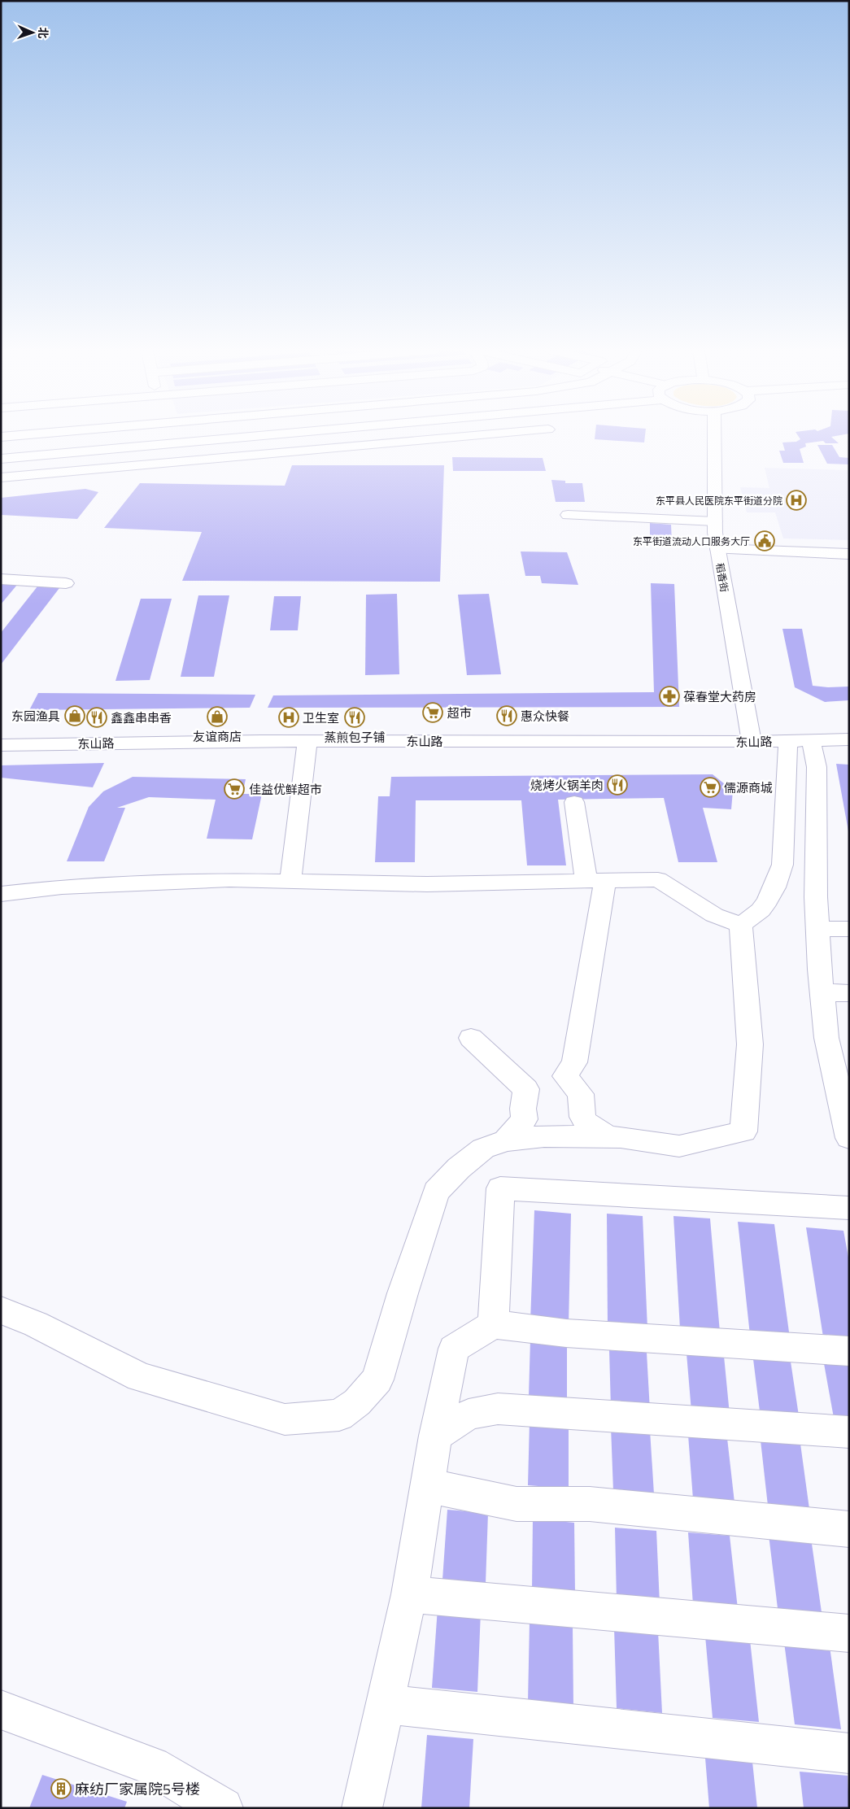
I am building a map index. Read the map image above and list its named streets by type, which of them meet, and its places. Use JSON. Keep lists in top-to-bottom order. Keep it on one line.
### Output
{"streets":{"street":["稻香街","东山路"]},"crossings":[["稻香街","东山路"]],"places":{"hospital":["东平县人民医院东平街道分院","卫生室"],"public building":["东平街道流动人口服务大厅"],"pharmacy":["葆春堂大药房"],"supermarket":["超市","儒源商城","佳益优鲜超市"],"shop":["东园渔具","友谊商店"],"restaurant":["惠众快餐","鑫鑫串串香","蒸煎包子铺","烧烤火锅羊肉"],"building":["麻纺厂家属院5号楼"]},"north":"right"}
